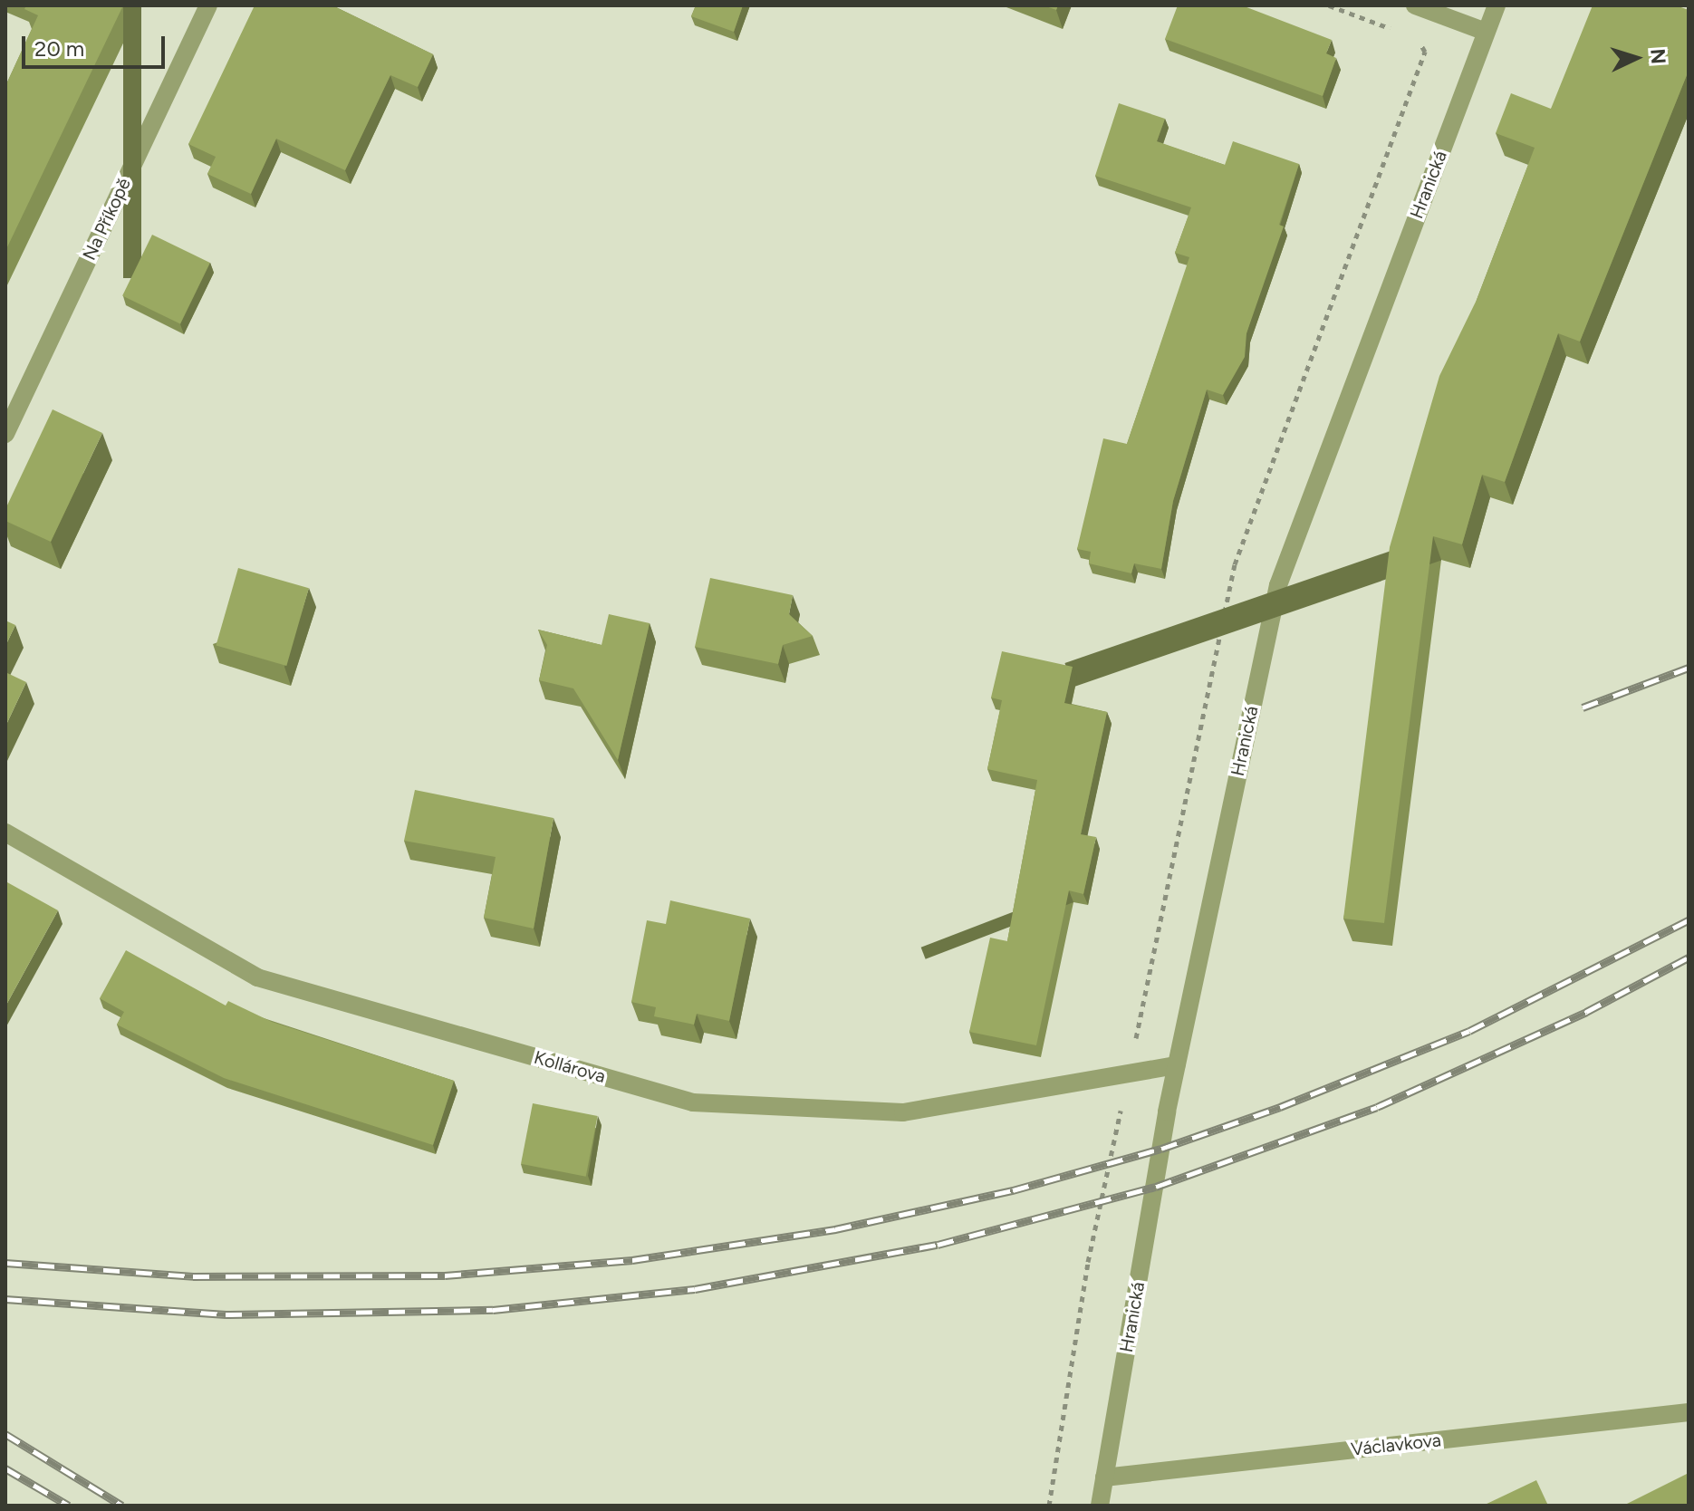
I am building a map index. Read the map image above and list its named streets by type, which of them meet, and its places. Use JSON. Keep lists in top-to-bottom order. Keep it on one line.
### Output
{"streets":{"street":["Hranická","Na Příkopě","Kollárova","Václavkova"]},"crossings":[["Hranická","Kollárova"],["Hranická","Václavkova"]],"scale_bar":"20 m","north":"right"}
